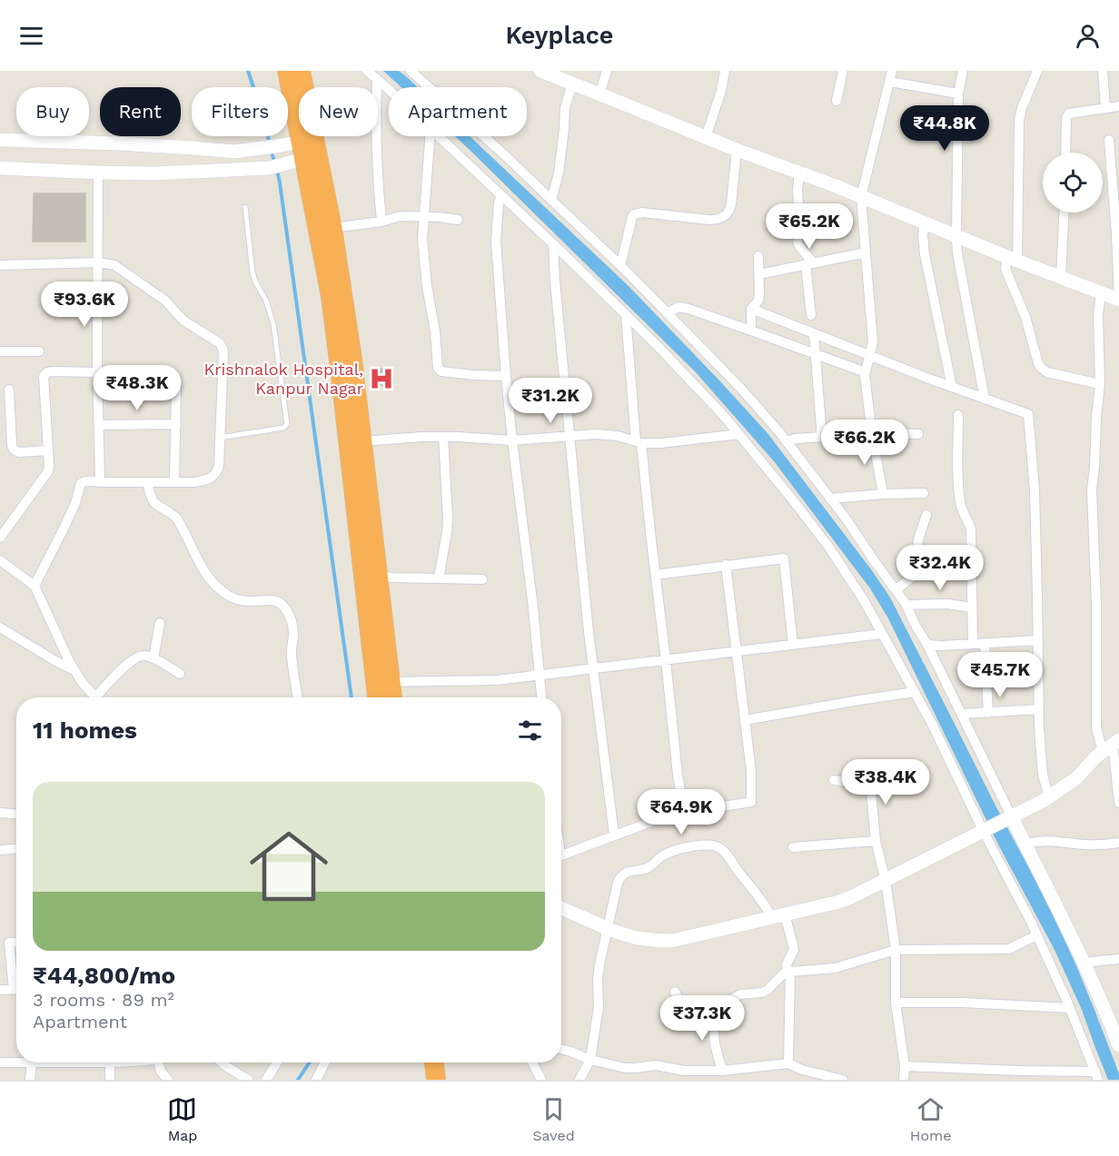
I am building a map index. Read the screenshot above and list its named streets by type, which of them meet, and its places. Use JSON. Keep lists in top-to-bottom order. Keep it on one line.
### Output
{"places":{"hospital":["Krishnalok Hospital, Kanpur Nagar"]},"page":{"header":"Keyplace","chip":["Buy","Rent","Filters","New","Apartment"],"price":["₹44.8K","₹65.2K","₹93.6K","₹48.3K","₹31.2K","₹66.2K","₹32.4K","₹45.7K","₹38.4K","₹64.9K","₹37.3K"],"heading":"11 homes","list":[{"name":"₹44,800/mo","note":"3 rooms · 89 m² · Apartment"}],"tabs":["Map","Saved","Home"]}}
